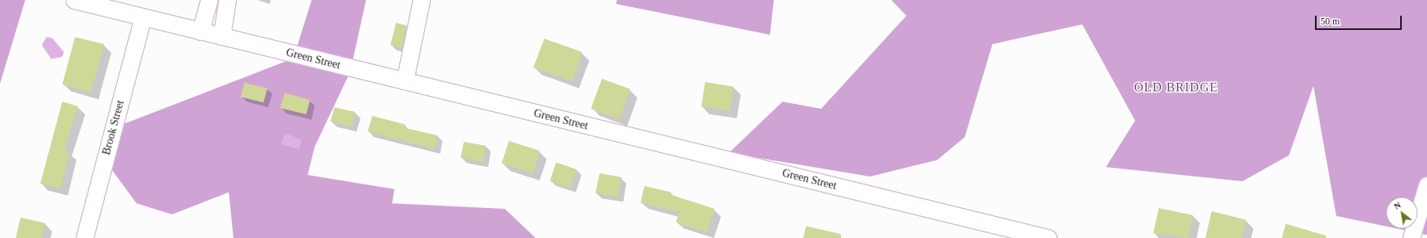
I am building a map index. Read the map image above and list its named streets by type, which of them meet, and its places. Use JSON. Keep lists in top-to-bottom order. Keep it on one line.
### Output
{"streets":{"street":["Green Street","Brook Street"]},"crossings":[["Green Street","Brook Street"]],"districts":["OLD BRIDGE"],"scale_bar":"50 m","north":"top left"}
